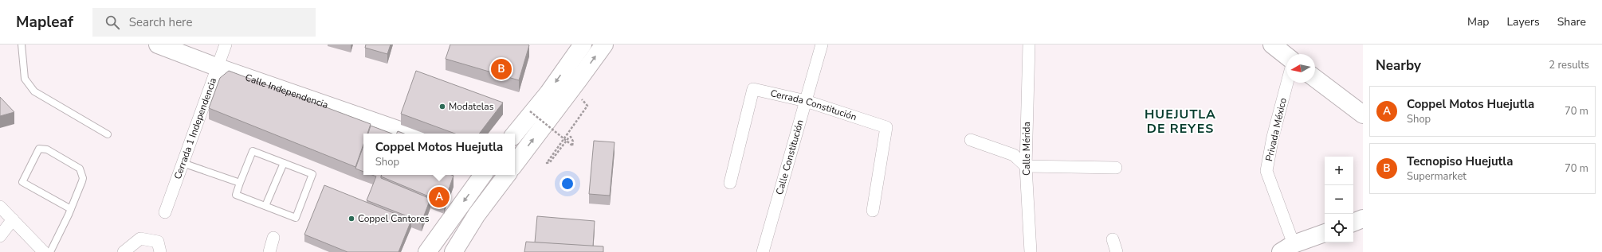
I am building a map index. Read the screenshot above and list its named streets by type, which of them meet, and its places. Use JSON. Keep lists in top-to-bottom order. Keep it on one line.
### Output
{"streets":{"main road":["Calle Independencia"],"street":["Cerrada Constitución","Cerrada 1 Independencia","Privada México","Calle Mérida","Calle Constitución"]},"crossings":[["Calle Independencia","Cerrada 1 Independencia"],["Cerrada Constitución","Calle Constitución"]],"districts":["HUEJUTLA DE REYES"],"places":["Modatelas","Coppel Cantores"],"north":"left","page":{"header":"Mapleaf","search":"Search here","nav":["Map","Layers","Share"],"heading":["Nearby","2 results"],"pins":["B","A"],"list":[{"mark":"A","name":"Coppel Motos Huejutla","note":"Shop","value":"70 m"},{"mark":"B","name":"Tecnopiso Huejutla","note":"Supermarket","value":"70 m"}],"popup":["Coppel Motos Huejutla","Shop"],"map_buttons":["+","−"]}}
